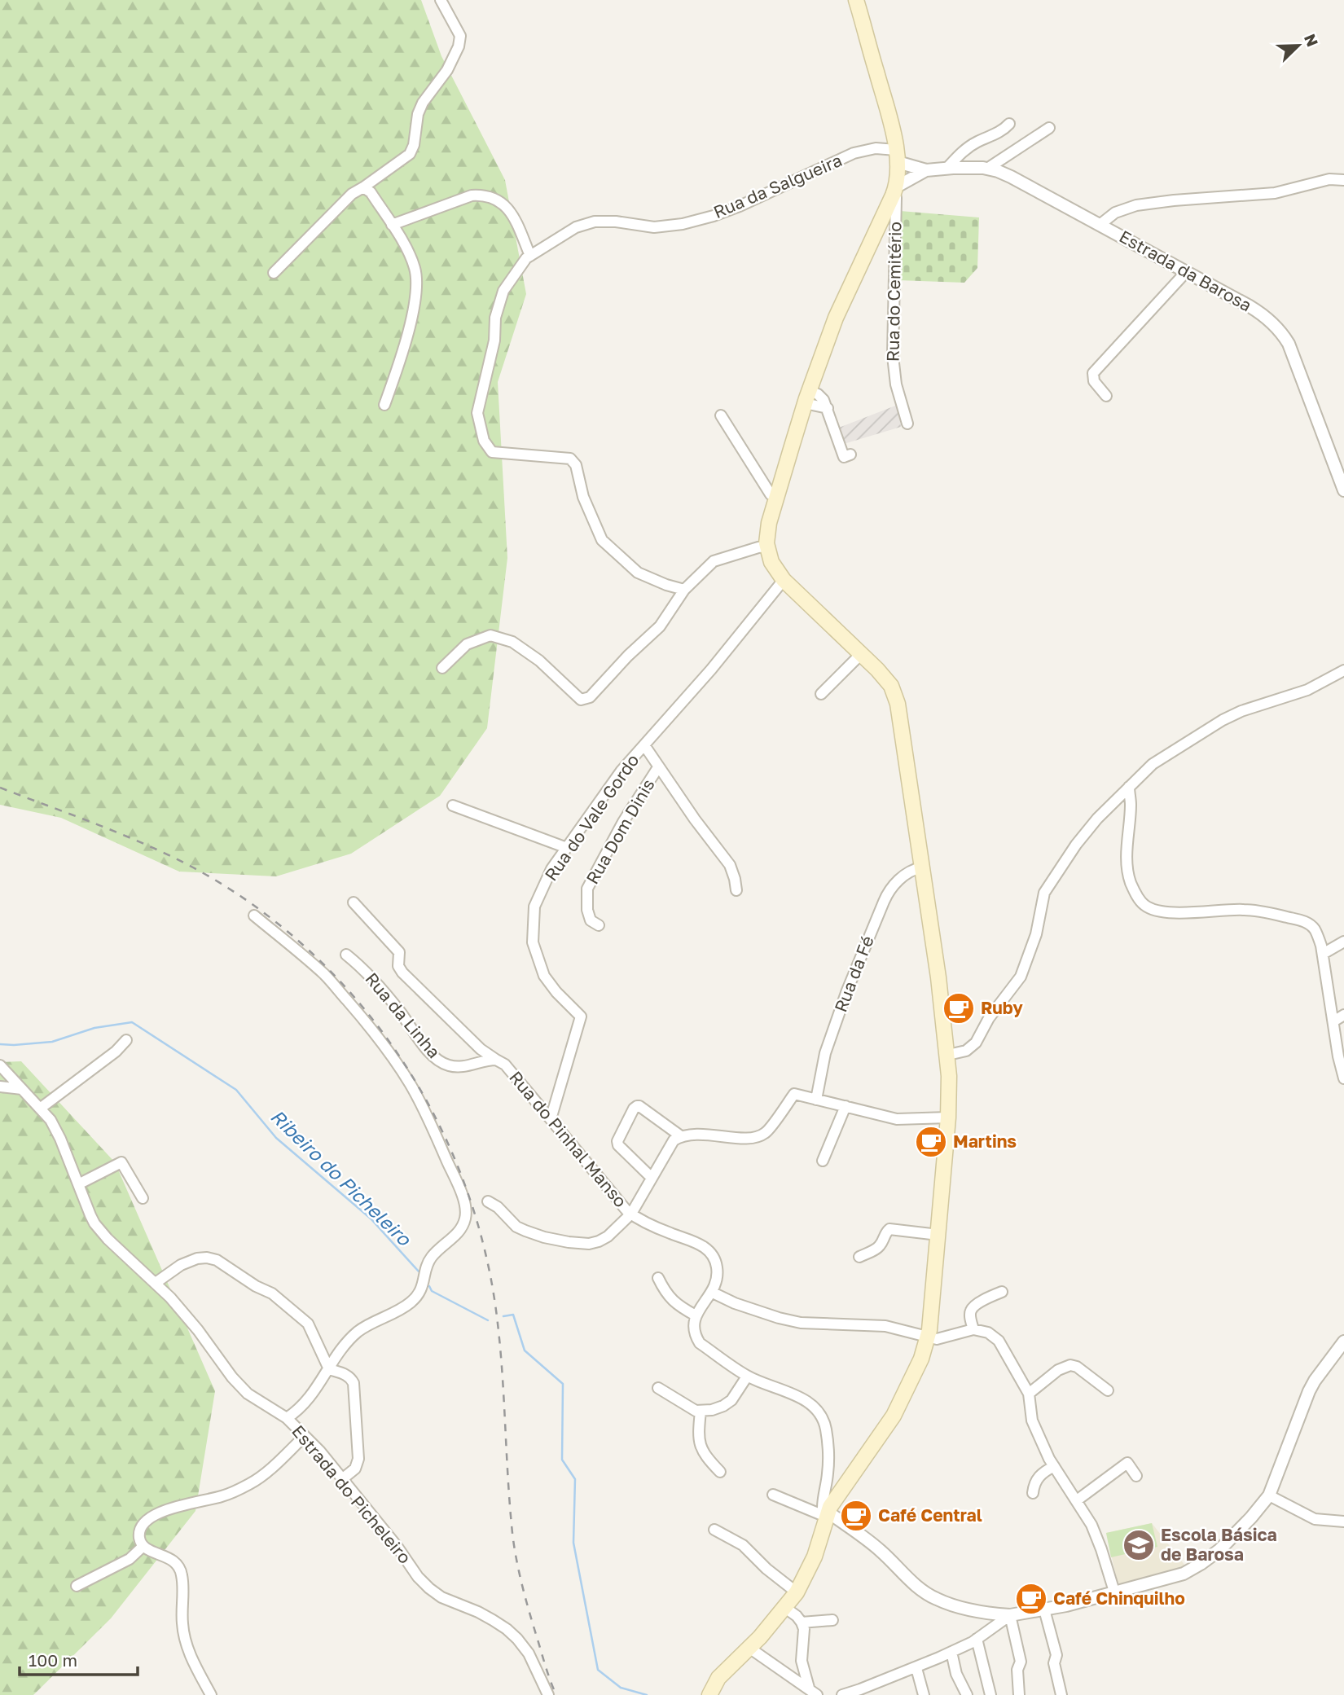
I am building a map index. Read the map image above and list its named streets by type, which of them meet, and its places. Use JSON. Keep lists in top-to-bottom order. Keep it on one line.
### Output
{"streets":{"street":["Rua da Salgueira","Estrada da Barosa","Rua do Cemitério","Rua do Vale Gordo","Rua Dom Dinis","Rua da Fé","Rua da Linha","Rua do Pinhal Manso","Estrada do Picheleiro"]},"crossings":[["Rua da Salgueira","Estrada da Barosa"],["Estrada da Barosa","Rua do Cemitério"],["Rua do Vale Gordo","Rua do Pinhal Manso"],["Rua da Linha","Rua do Pinhal Manso"]],"water":["Ribeiro do Picheleiro"],"places":{"cafe":["Ruby","Martins","Café Central","Café Chinquilho"],"school or university":["Escola Básica de Barosa"]},"scale_bar":"100 m","north":"top right"}
